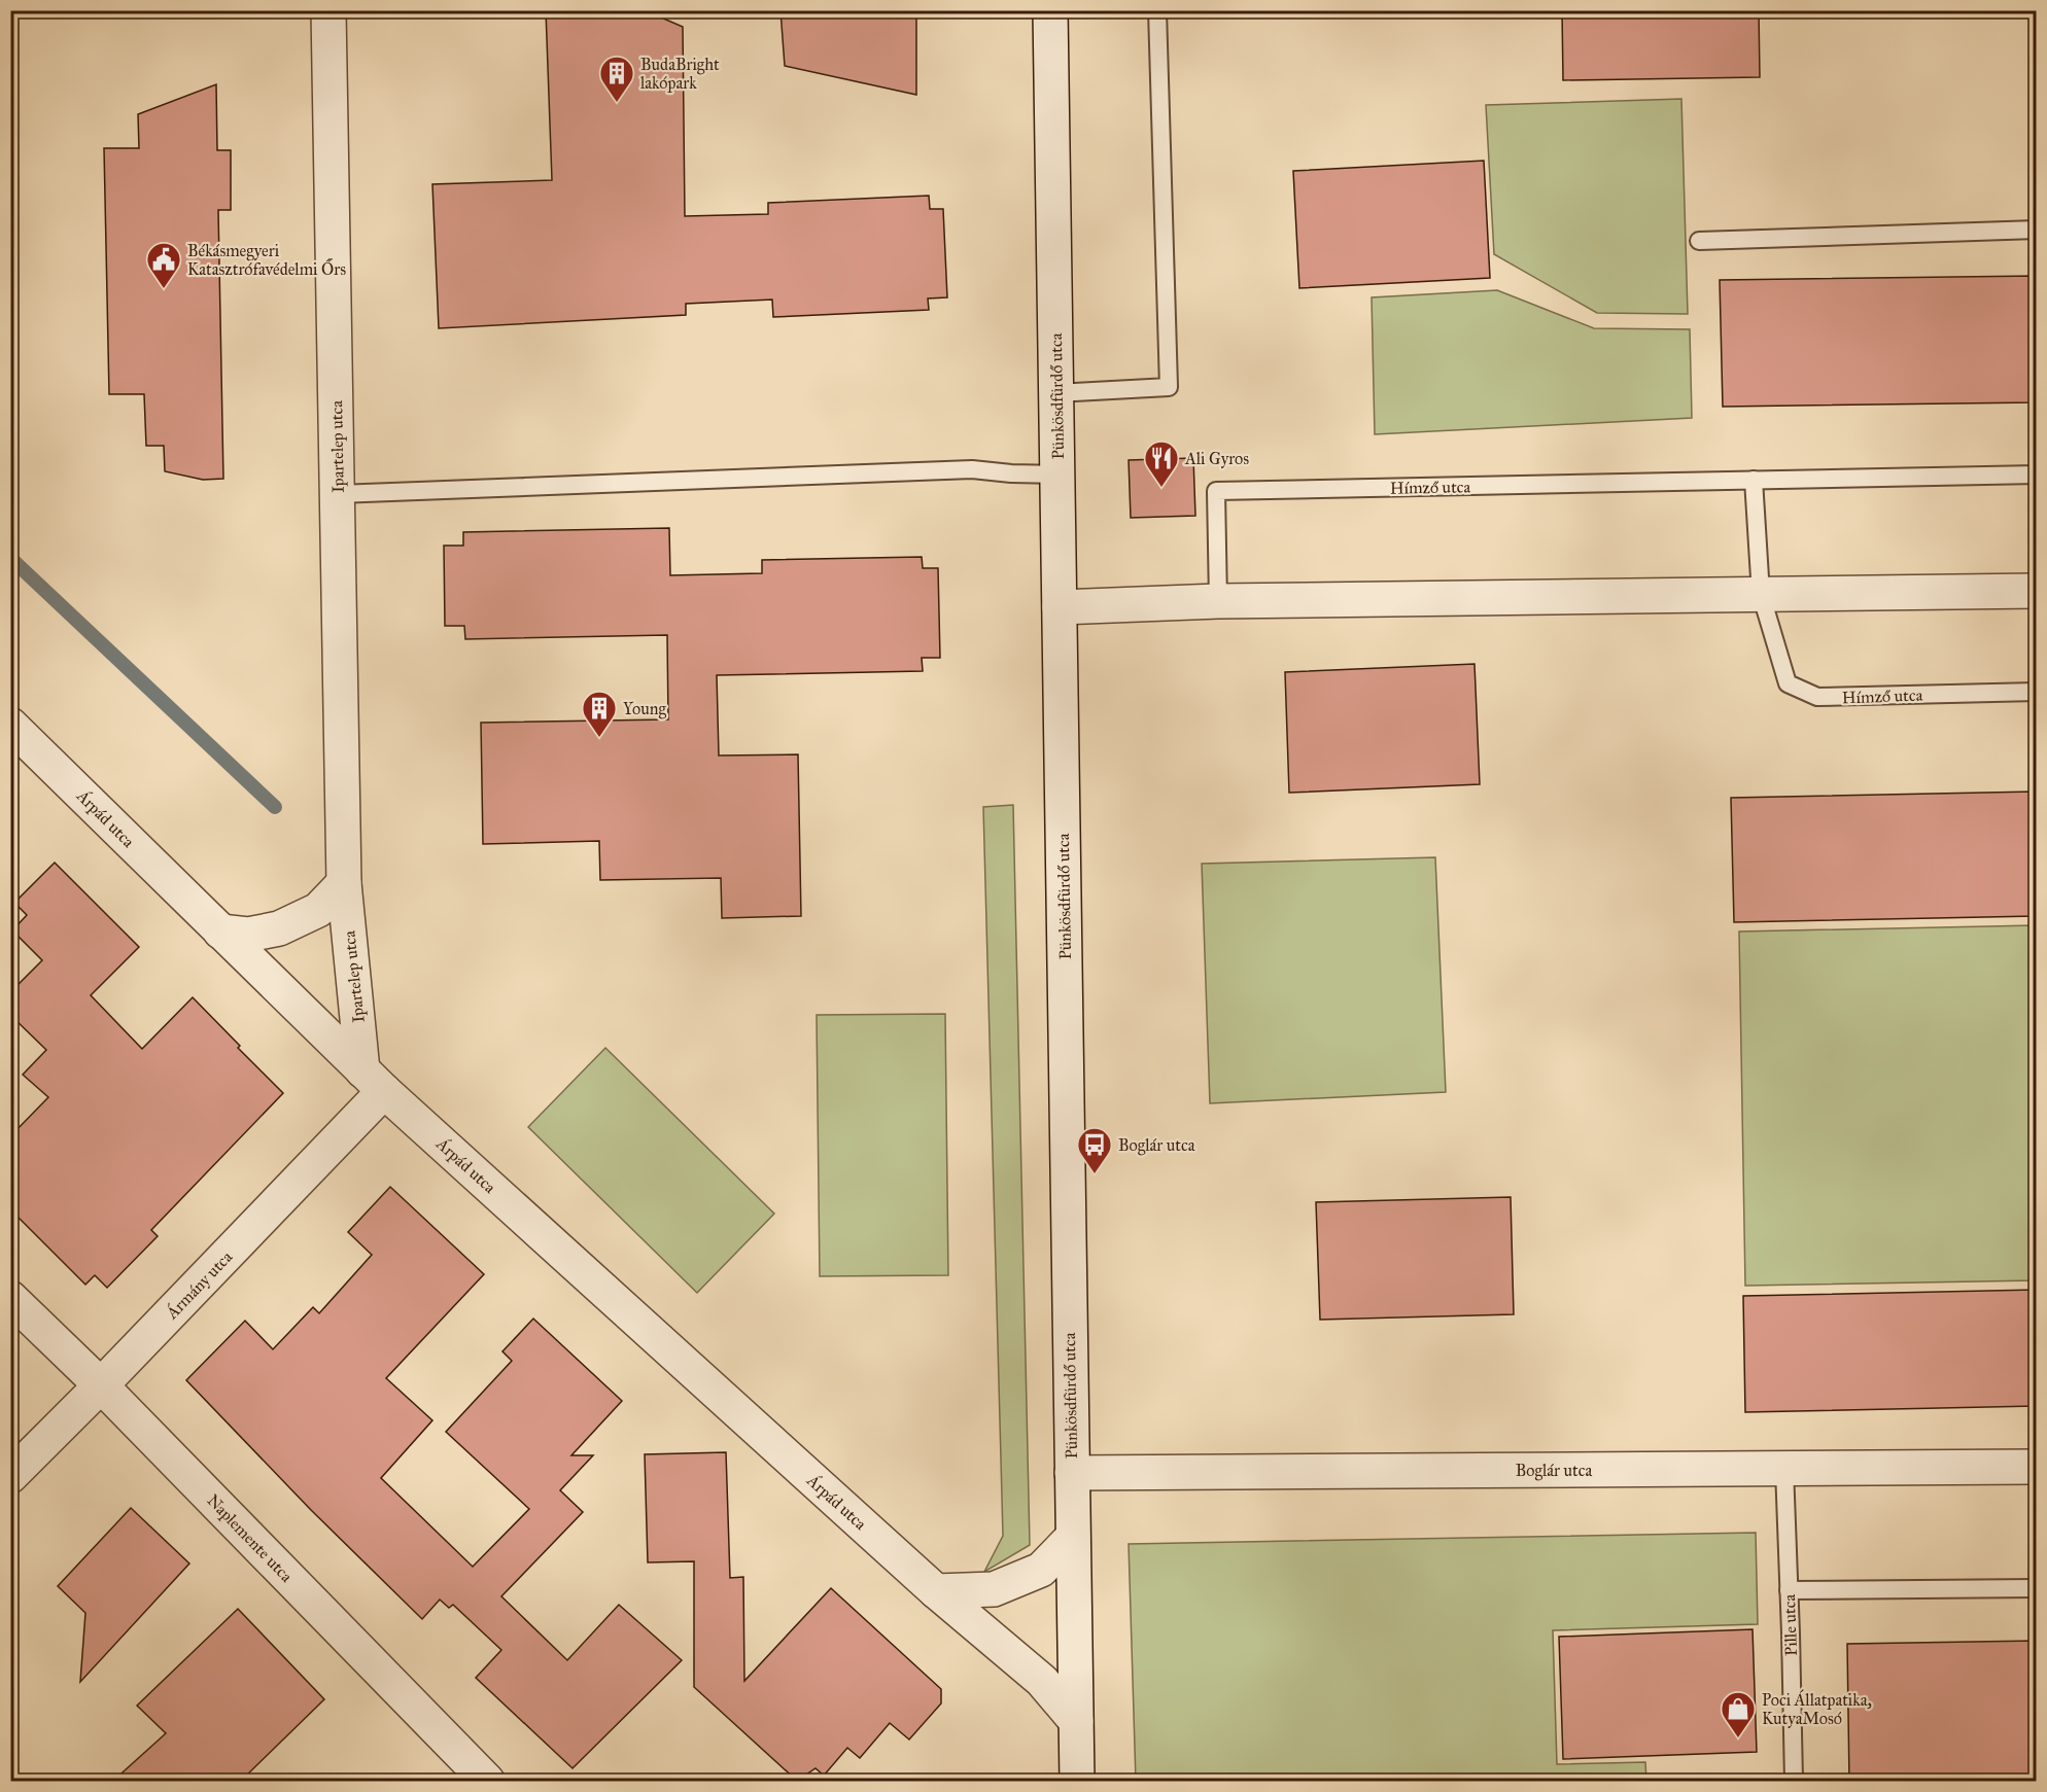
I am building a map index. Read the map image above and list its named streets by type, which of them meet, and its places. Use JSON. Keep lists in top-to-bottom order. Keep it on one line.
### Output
{"streets":{"street":["Pünkösdfürdő utca","Ipartelep utca","Árpád utca","Ármány utca","Boglár utca","Naplemente utca"],"lane":["Hímző utca","Pille utca"]},"crossings":[["Pünkösdfürdő utca","Árpád utca"],["Pünkösdfürdő utca","Boglár utca"],["Ipartelep utca","Árpád utca"],["Ipartelep utca","Ármány utca"],["Árpád utca","Ármány utca"],["Ármány utca","Naplemente utca"],["Boglár utca","Pille utca"]],"places":{"building":["BudaBright lakópark","Young"],"public building":["Békásmegyeri Katasztrófavédelmi Őrs"],"restaurant":["Ali Gyros"],"bus stop":["Boglár utca"],"shop":["Poci Állatpatika, KutyaMosó"]}}
